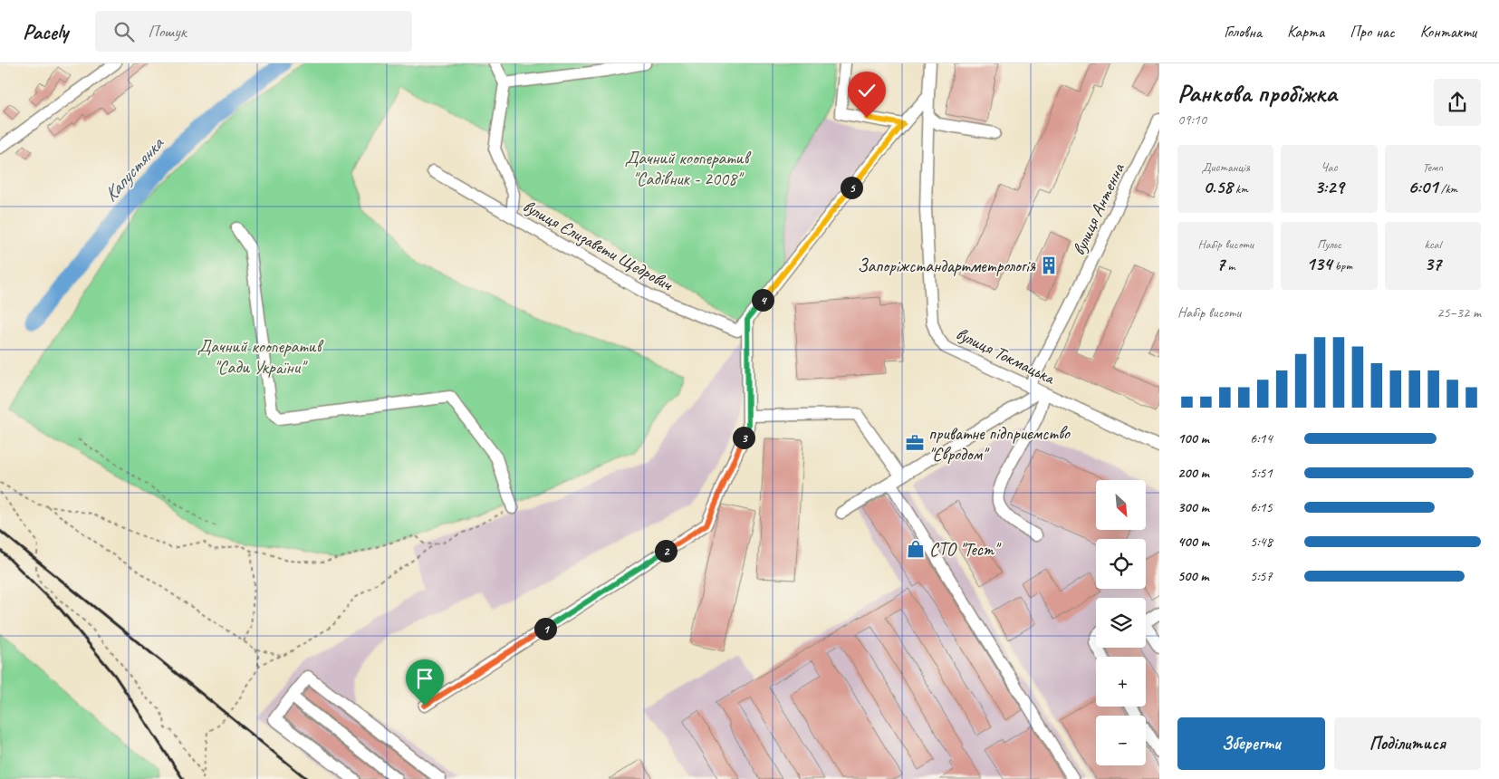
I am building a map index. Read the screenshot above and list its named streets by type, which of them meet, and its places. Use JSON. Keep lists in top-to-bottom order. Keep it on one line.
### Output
{"streets":{"street":["вулиця Антенна","вулиця Єлизавети Щедрович","вулиця Токмацька"]},"crossings":[["вулиця Антенна","вулиця Токмацька"],["вулиця Єлизавети Щедрович","вулиця Токмацька"]],"water":["Капустянка"],"parks":["Дачний кооператив \"Садівник - 2008\"","Дачний кооператив \"Сади України\""],"places":{"building":["Запоріжстандартметрологія"],"office":["приватне підприємство \"Євродом\""],"shop":["СТО \"Тест\""]},"north":"bottom right","page":{"header":"Pacely","search":"Пошук","nav":["Головна","Карта","Про нас","Контакти"],"heading":["Ранкова пробіжка","09:10"],"stats":[["Дистанція","0.58 km"],["Час","3:29"],["Темп","6:01 /km"],["Набір висоти","7 m"],["Пульс","134 bpm"],["kcal","37"]],"pins":["5","4","3","2","1"],"chart":["Набір висоти","25–32 m"],"list":[{"name":"100 m","note":"6:14"},{"name":"200 m","note":"5:51"},{"name":"300 m","note":"6:15"},{"name":"400 m","note":"5:48"},{"name":"500 m","note":"5:57"}],"map_buttons":["+","−"],"buttons":["Зберегти","Поділитися"]}}
